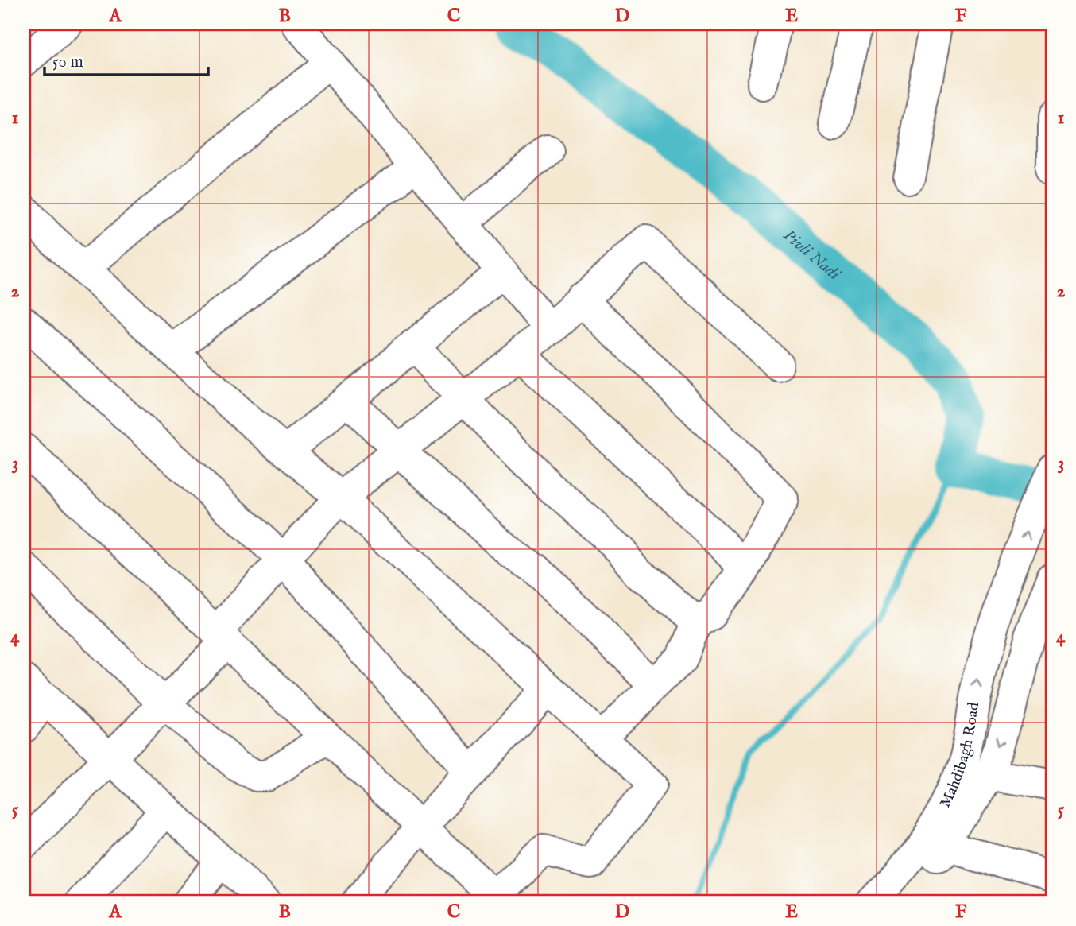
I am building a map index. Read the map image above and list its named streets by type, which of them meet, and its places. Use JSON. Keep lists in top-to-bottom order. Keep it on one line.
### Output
{"streets":{"street":["Mahdibagh Road"]},"water":["Pivli Nadi"],"scale_bar":"50 m","grid":{"columns":["A","B","C","D","E","F"],"rows":["1","2","3","4","5"]}}
